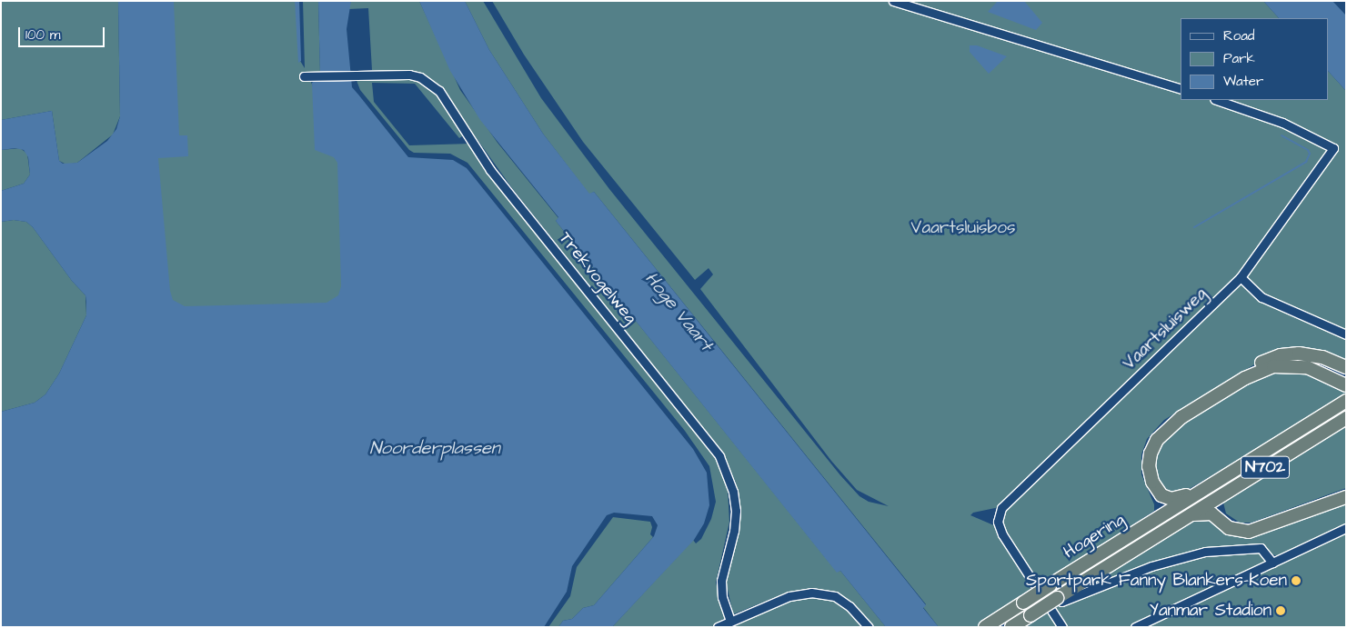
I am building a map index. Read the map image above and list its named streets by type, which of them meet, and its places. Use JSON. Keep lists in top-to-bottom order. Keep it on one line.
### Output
{"streets":{"highway":["N702","Hogering"],"street":["Trekvogelweg","Vaartsluisweg"]},"crossings":[["N702","Hogering"]],"water":["Hoge Vaart","Noorderplassen"],"parks":["Vaartsluisbos"],"places":["Sportpark Fanny Blankers-Koen","Yanmar Stadion"],"legend":["Road","Park","Water"],"scale_bar":"100 m"}
